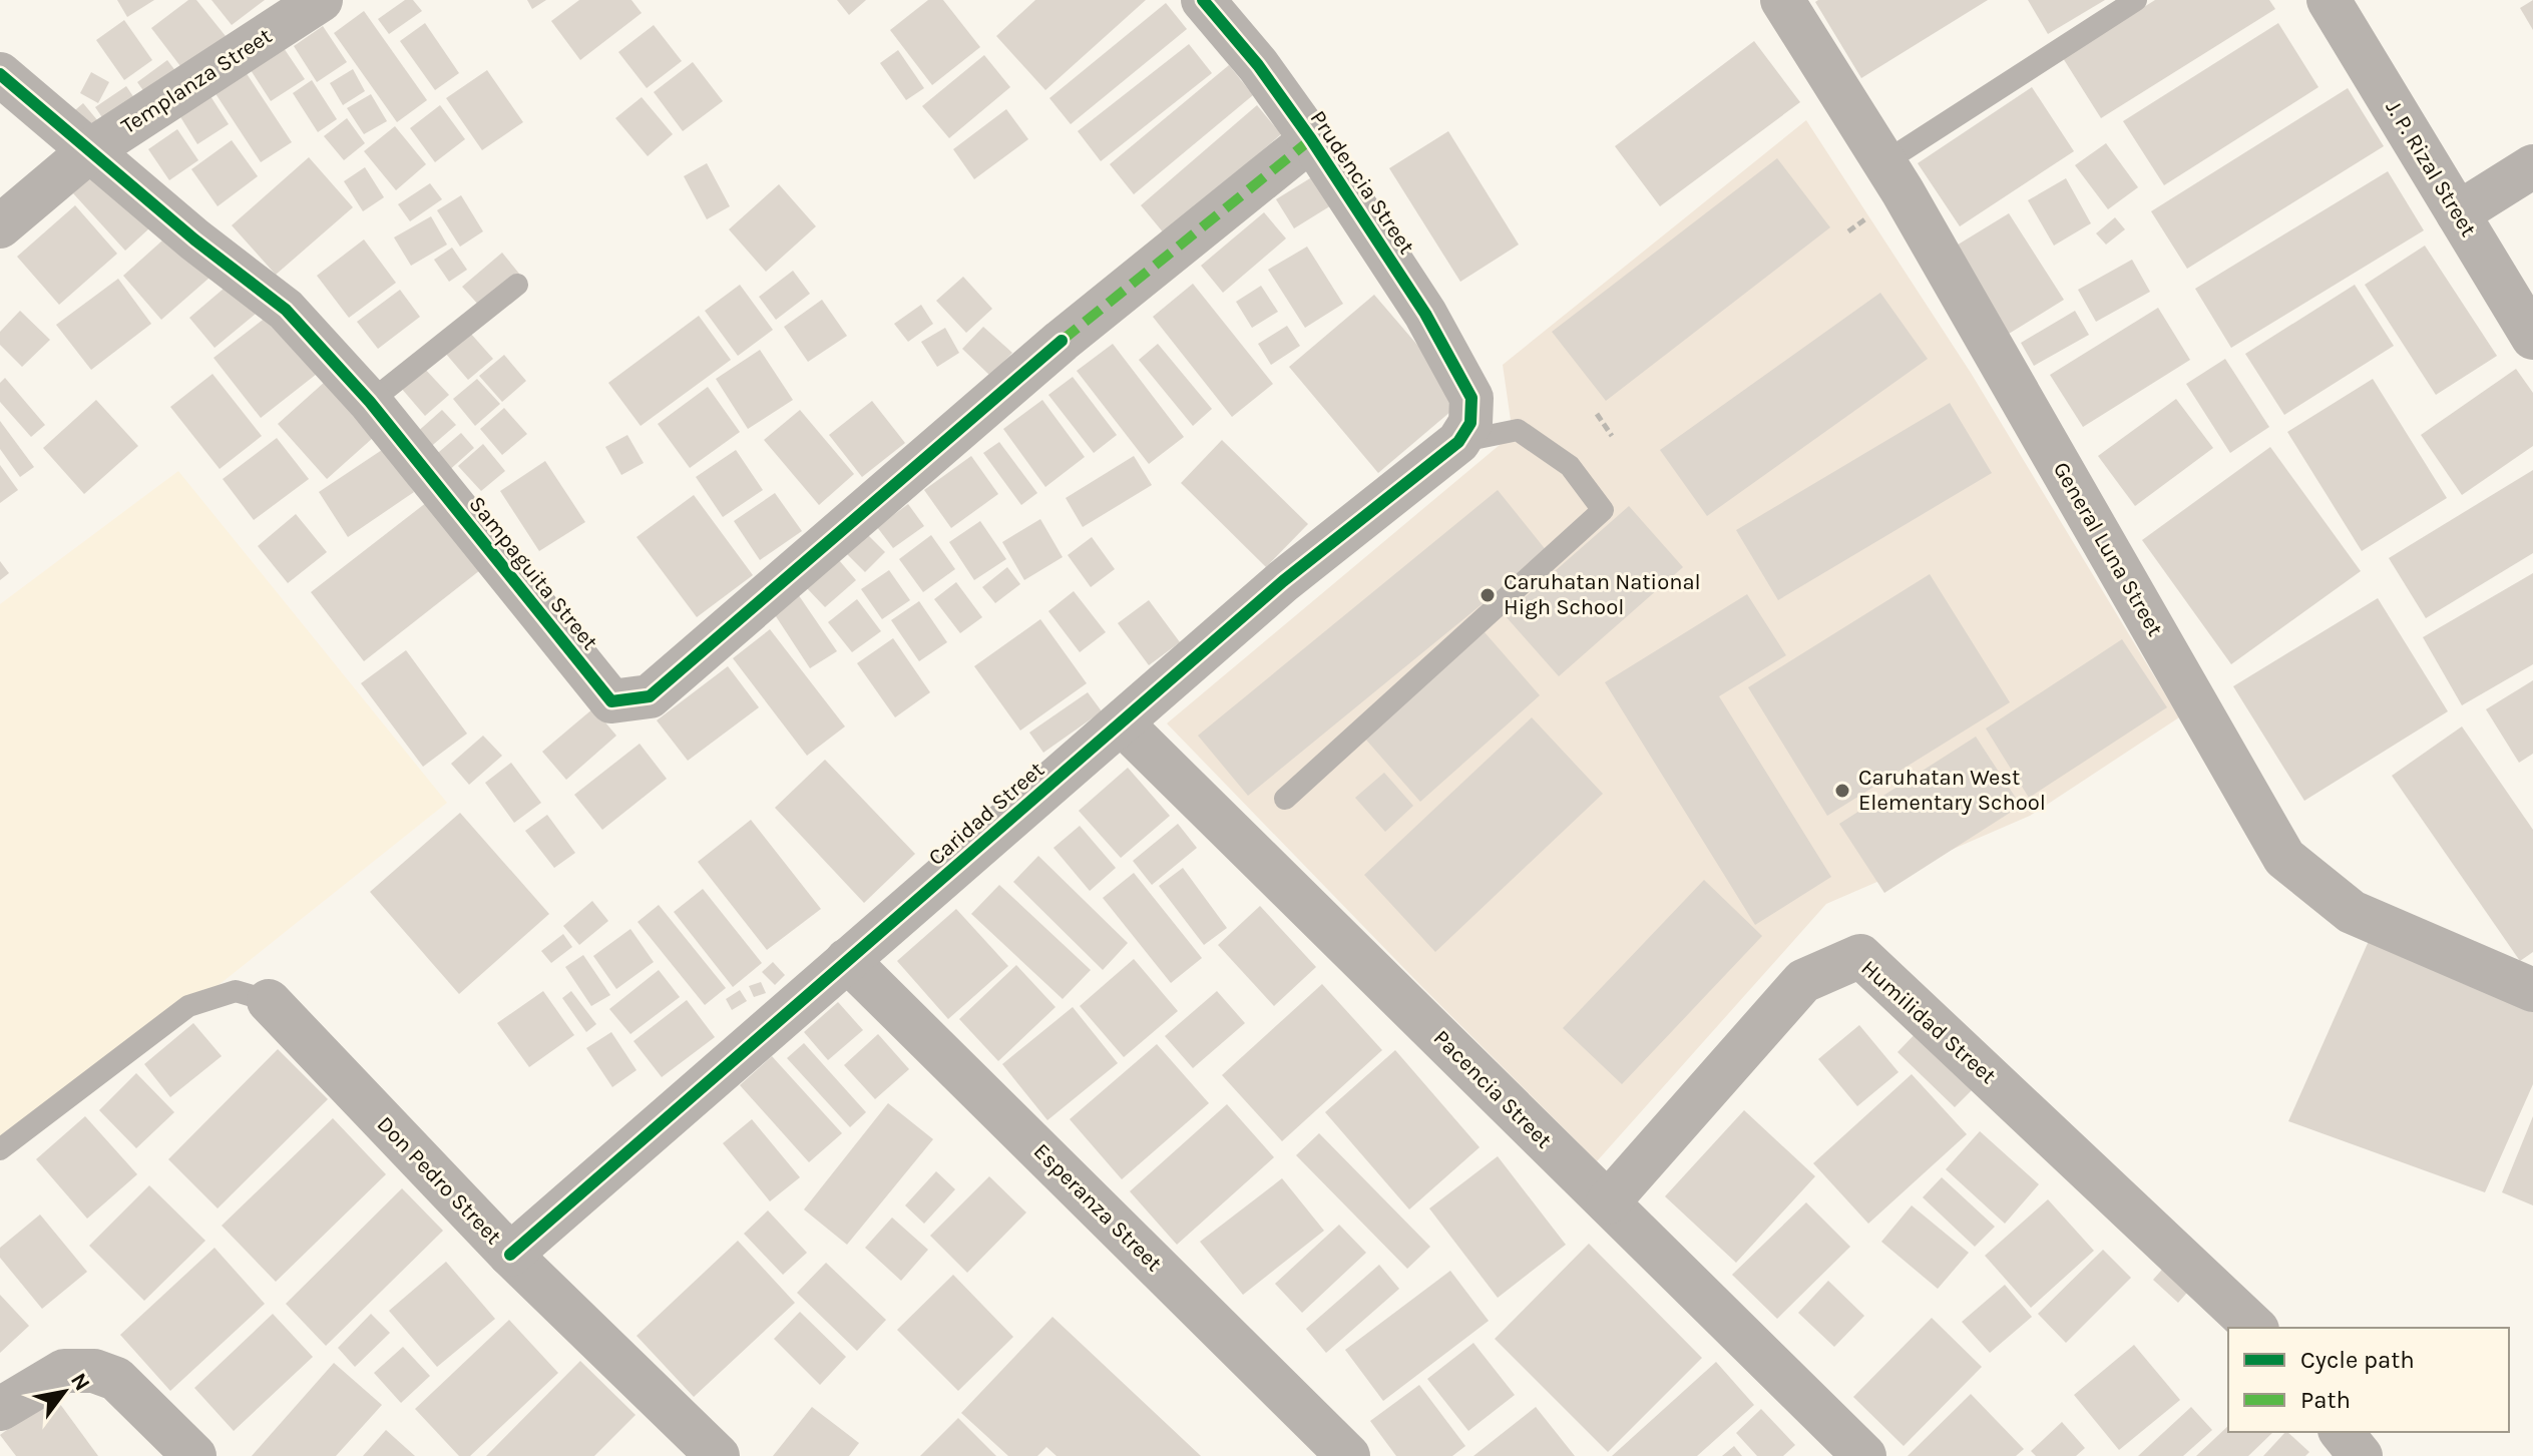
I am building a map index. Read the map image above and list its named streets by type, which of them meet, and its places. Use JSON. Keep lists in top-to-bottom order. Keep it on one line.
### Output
{"streets":{"street":["Templanza Street","J. P. Rizal Street","Prudencia Street","General Luna Street","Sampaguita Street","Caridad Street","Humilidad Street","Pacencia Street","Don Pedro Street","Esperanza Street"]},"crossings":[["Templanza Street","Sampaguita Street"],["Prudencia Street","Sampaguita Street"],["Prudencia Street","Caridad Street"],["Caridad Street","Pacencia Street"],["Caridad Street","Don Pedro Street"],["Caridad Street","Esperanza Street"],["Humilidad Street","Pacencia Street"]],"places":["Caruhatan National High School","Caruhatan West Elementary School"],"legend":["Cycle path","Path"],"north":"top right"}
